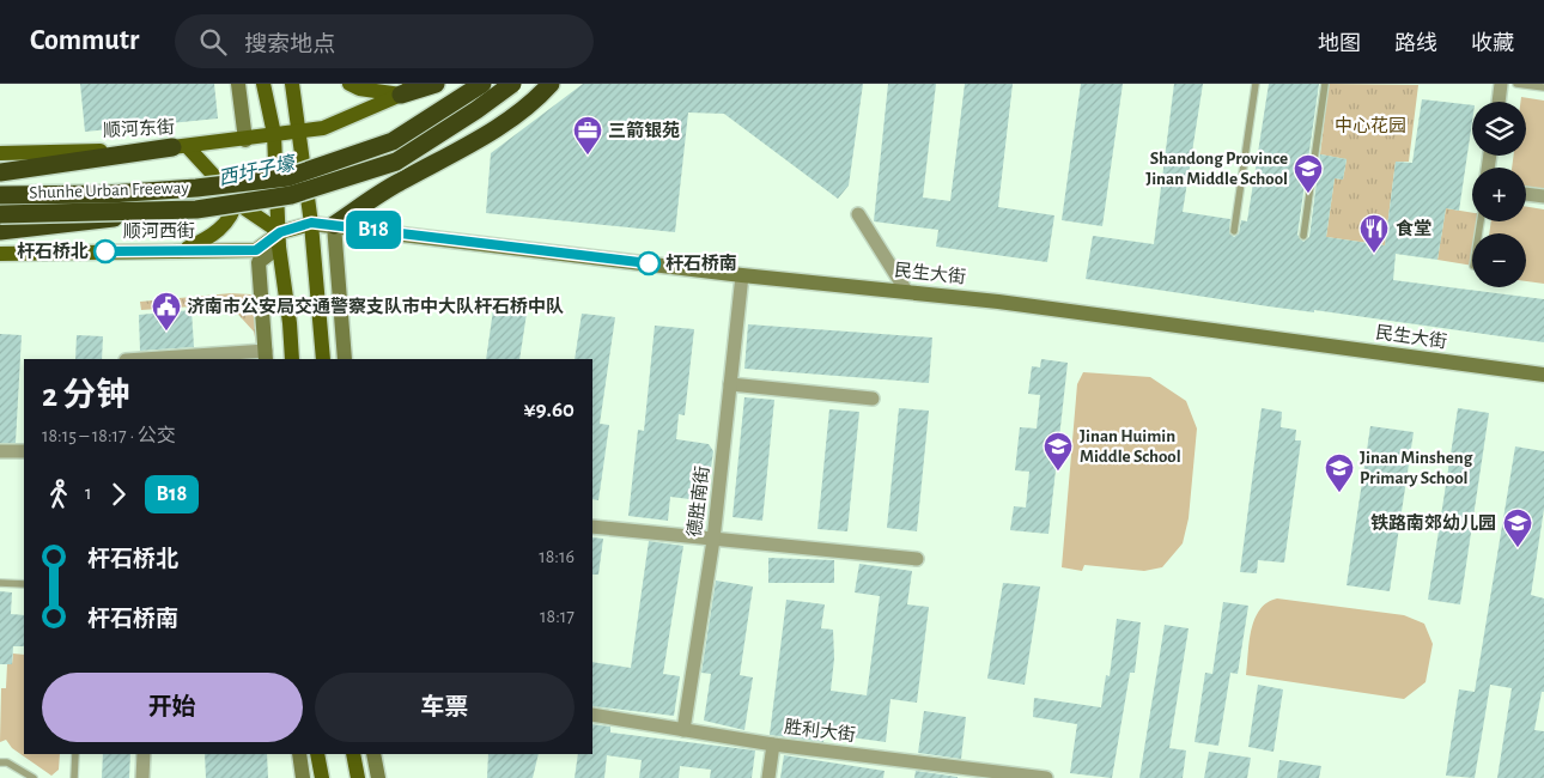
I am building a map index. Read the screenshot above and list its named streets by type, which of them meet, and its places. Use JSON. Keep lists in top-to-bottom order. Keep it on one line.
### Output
{"streets":{"highway":["Shunhe Urban Freeway"],"main road":["顺河东街","顺河西街","民生大街"],"street":["德胜南街","胜利大街"]},"crossings":[["顺河东街","顺河西街"],["顺河西街","民生大街"],["民生大街","德胜南街"],["德胜南街","胜利大街"]],"water":["西圩子壕"],"parks":["中心花园"],"places":{"office":["三箭银苑"],"school or university":["Shandong Province Jinan Middle School","Jinan Huimin Middle School","Jinan Minsheng Primary School","铁路南郊幼儿园"],"other":["杆石桥北","杆石桥南"],"restaurant":["食堂"],"public building":["济南市公安局交通警察支队市中大队杆石桥中队"]},"lines":["bus line B18"],"page":{"header":"Commutr","search":"搜索地点","nav":["地图","路线","收藏"],"on_map":"B18","map_buttons":["+","−"],"heading":["2 分钟","18:15 – 18:17 · 公交","¥9.60"],"legs":["1","B18"],"list":[{"name":"杆石桥北","value":"18:16"},{"name":"杆石桥南","value":"18:17"}],"buttons":["开始","车票"]}}
